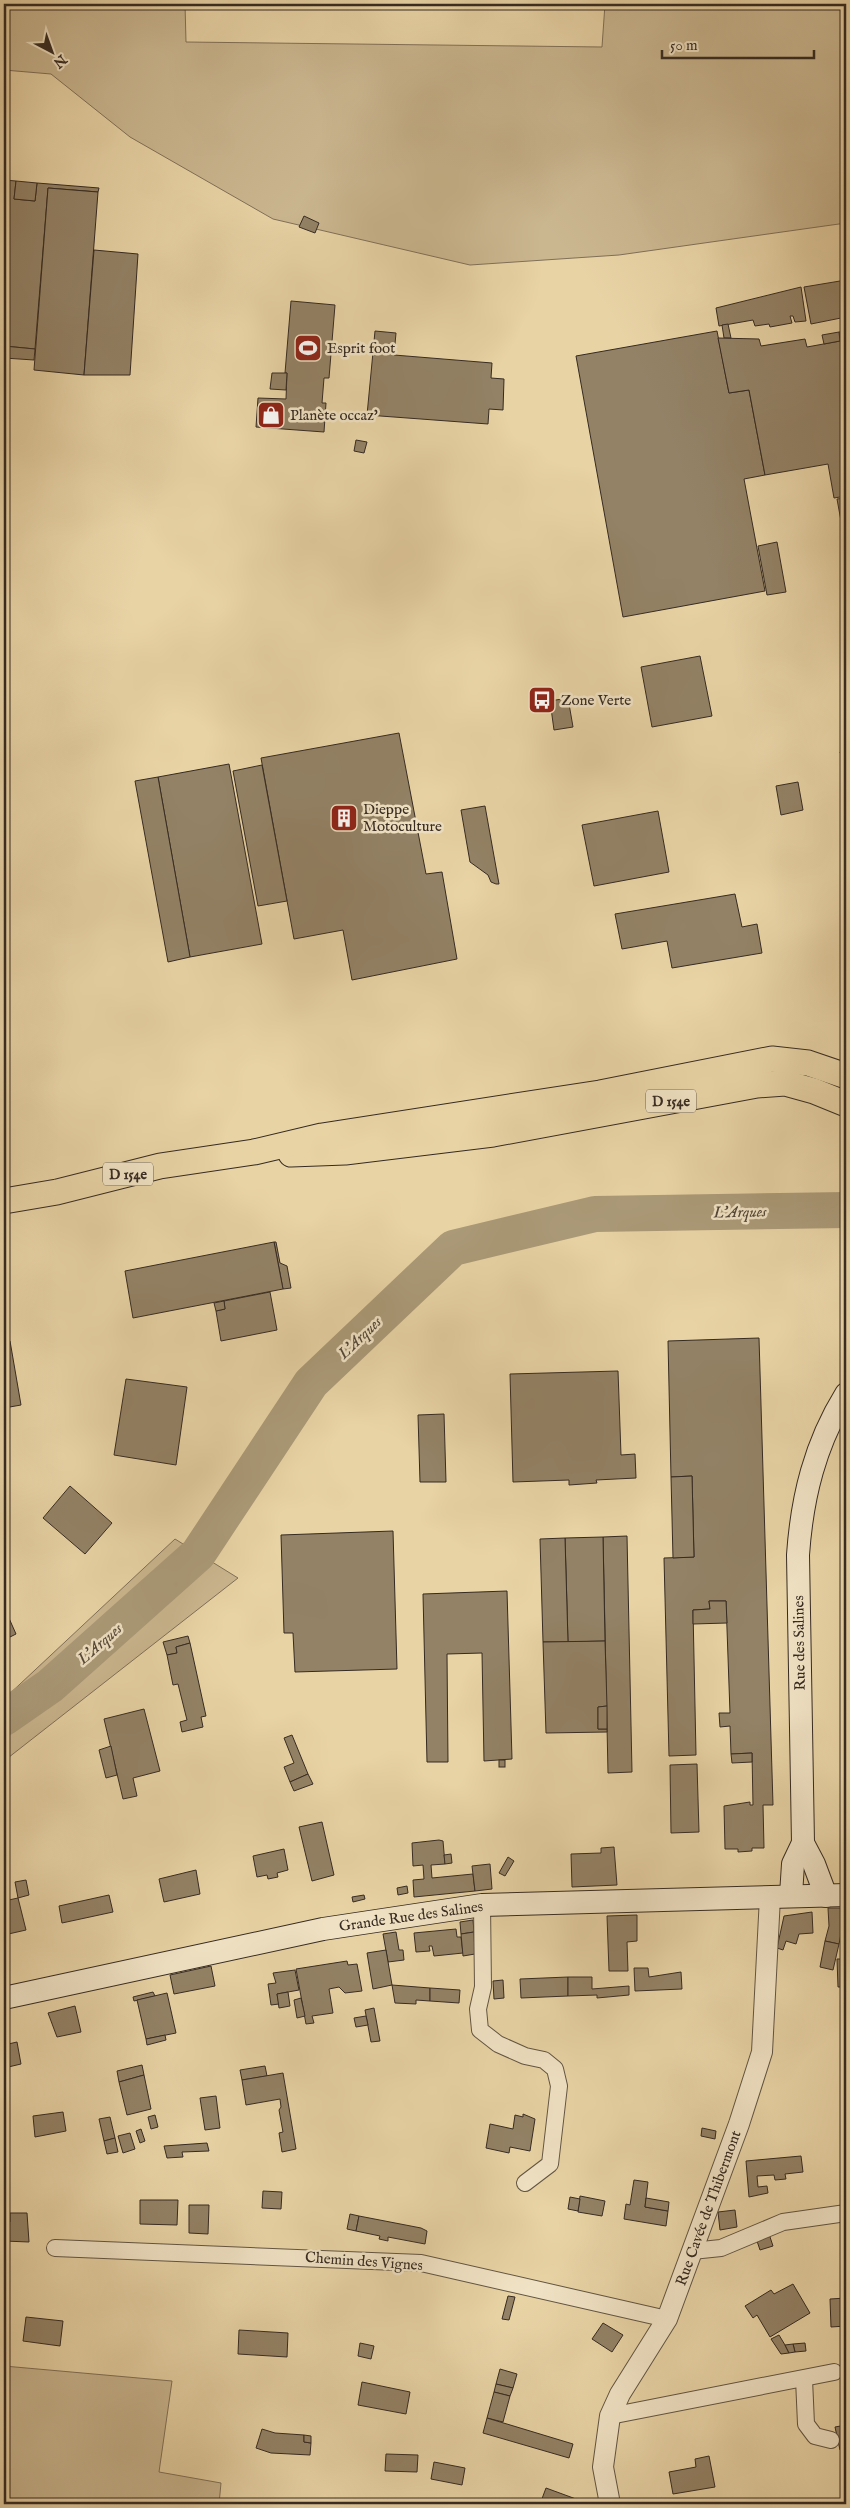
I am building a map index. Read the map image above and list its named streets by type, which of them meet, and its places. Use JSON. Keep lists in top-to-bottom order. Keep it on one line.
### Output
{"streets":{"main road":["D 154e","Rue des Salines","Grande Rue des Salines"],"street":["Rue Cavée de Thibermont","Chemin des Vignes"]},"crossings":[["Rue des Salines","Grande Rue des Salines"],["Grande Rue des Salines","Rue Cavée de Thibermont"],["Rue Cavée de Thibermont","Chemin des Vignes"]],"water":["L'Arques"],"places":{"sports":["Esprit foot"],"shop":["Planète occaz'"],"bus stop":["Zone Verte"],"building":["Dieppe Motoculture"]},"scale_bar":"50 m","north":"bottom right"}
